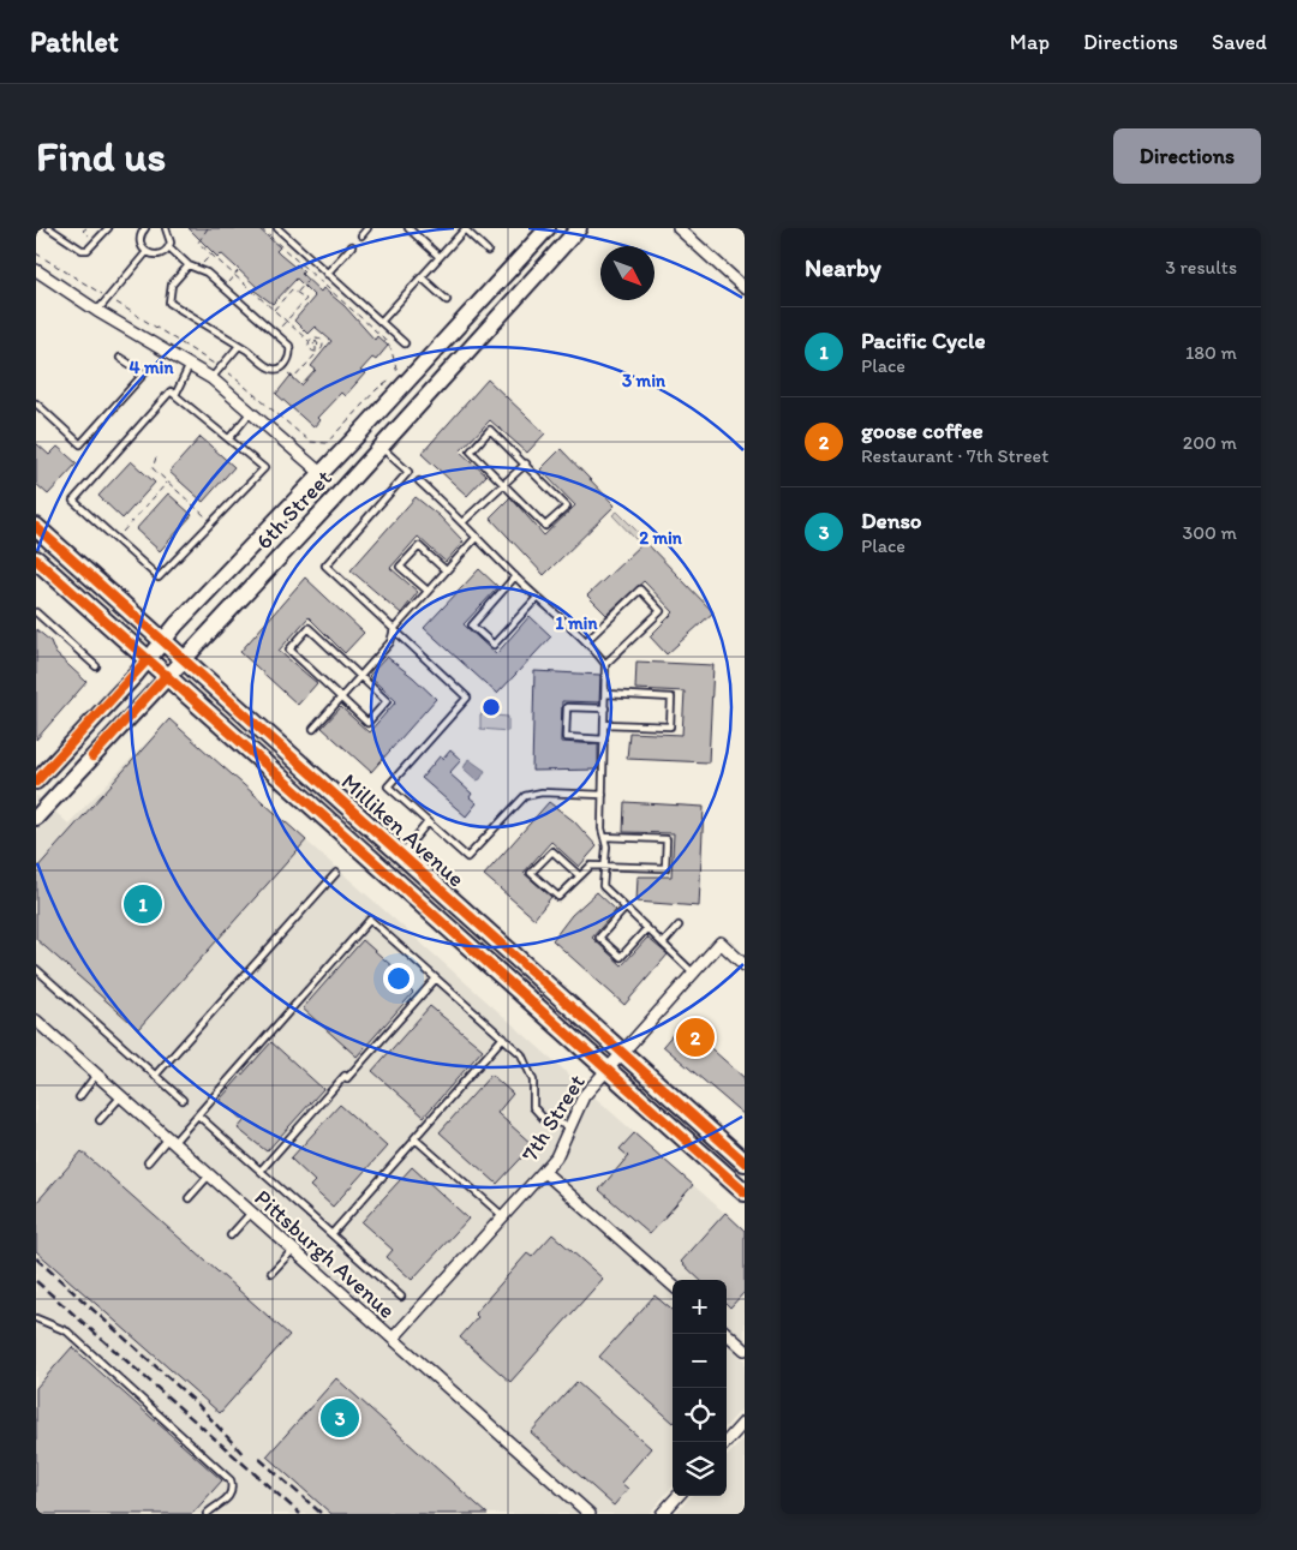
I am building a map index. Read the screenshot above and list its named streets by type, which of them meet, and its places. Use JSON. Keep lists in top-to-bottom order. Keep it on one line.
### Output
{"streets":{"main road":["6th Street","Milliken Avenue"],"street":["7th Street","Pittsburgh Avenue"]},"crossings":[["6th Street","Milliken Avenue"],["Milliken Avenue","7th Street"],["7th Street","Pittsburgh Avenue"]],"north":"bottom right","page":{"header":"Pathlet","nav":["Map","Directions","Saved"],"buttons":"Directions","title":"Find us","heading":["Nearby","3 results"],"list":[{"mark":"1","name":"Pacific Cycle","note":"Place","value":"180 m"},{"mark":"2","name":"goose coffee","note":"Restaurant · 7th Street","value":"200 m"},{"mark":"3","name":"Denso","note":"Place","value":"300 m"}],"pins":["1","2","3"],"map_buttons":["+","−"]},"rings":["4 min","3 min","2 min","1 min"]}
